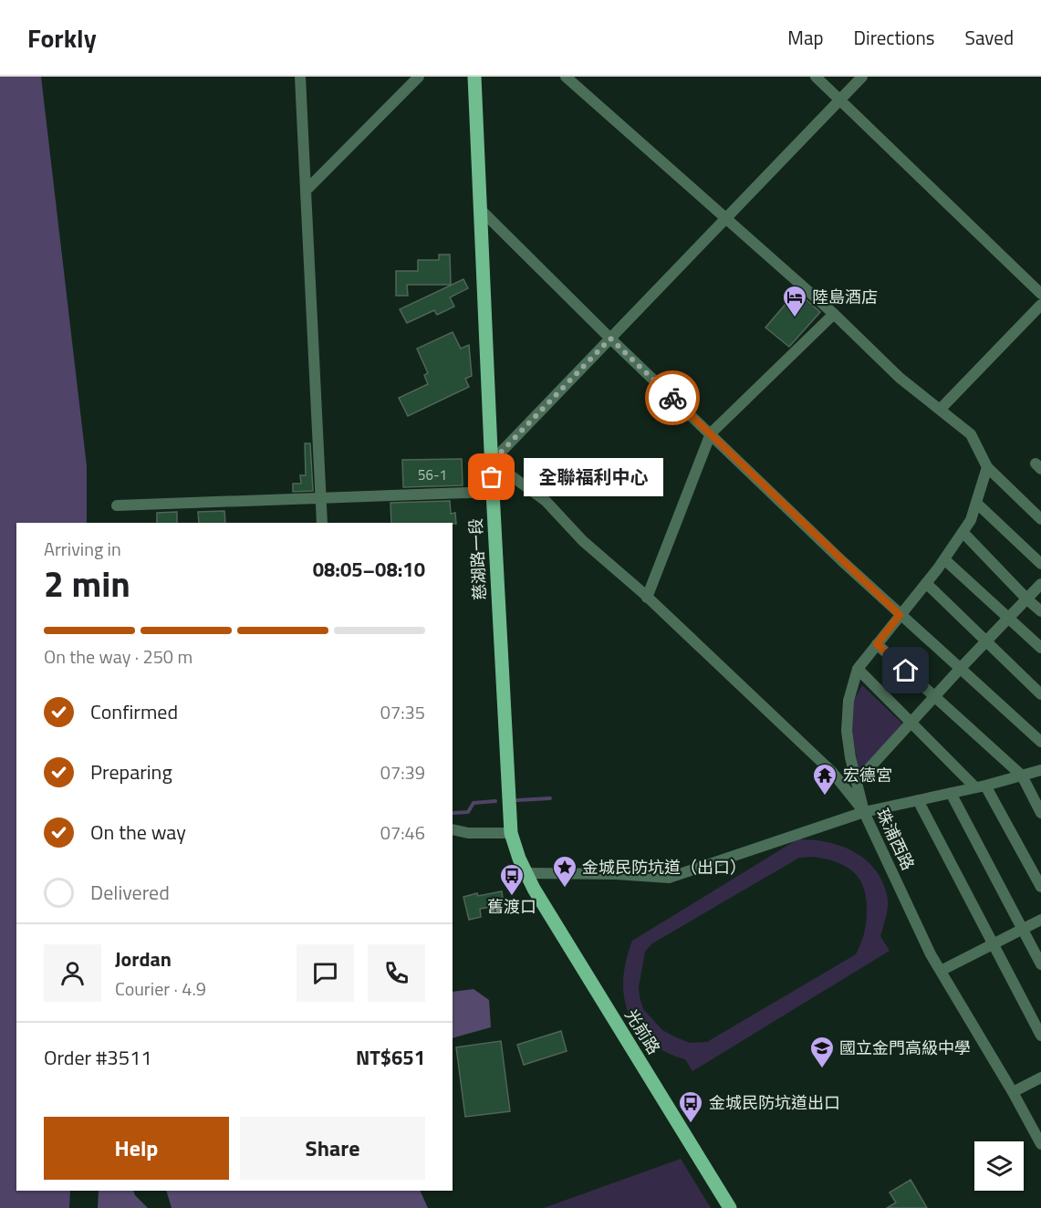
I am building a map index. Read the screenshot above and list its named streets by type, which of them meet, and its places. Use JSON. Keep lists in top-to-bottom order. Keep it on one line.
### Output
{"streets":{"main road":["慈湖路一段","光前路"],"street":["珠浦西路"]},"crossings":[["慈湖路一段","光前路"]],"places":{"hotel":["陸島酒店"],"other":["全聯福利中心"],"temple":["宏德宮"],"place":["金城民防坑道（出口）"],"bus stop":["舊渡口","金城民防坑道出口"],"school or university":["國立金門高級中學"]},"house_numbers":["56-1"],"page":{"header":"Forkly","nav":["Map","Directions","Saved"],"bubble":"全聯福利中心","heading":["2 min","Arriving in","08:05–08:10"],"panel":["Jordan","Courier · 4.9","Order #3511","NT$651"],"bar":"On the way · 250 m","list":[["Confirmed","07:35"],["Preparing","07:39"],["On the way","07:46"],"Delivered"],"buttons":["Help","Share"]}}
